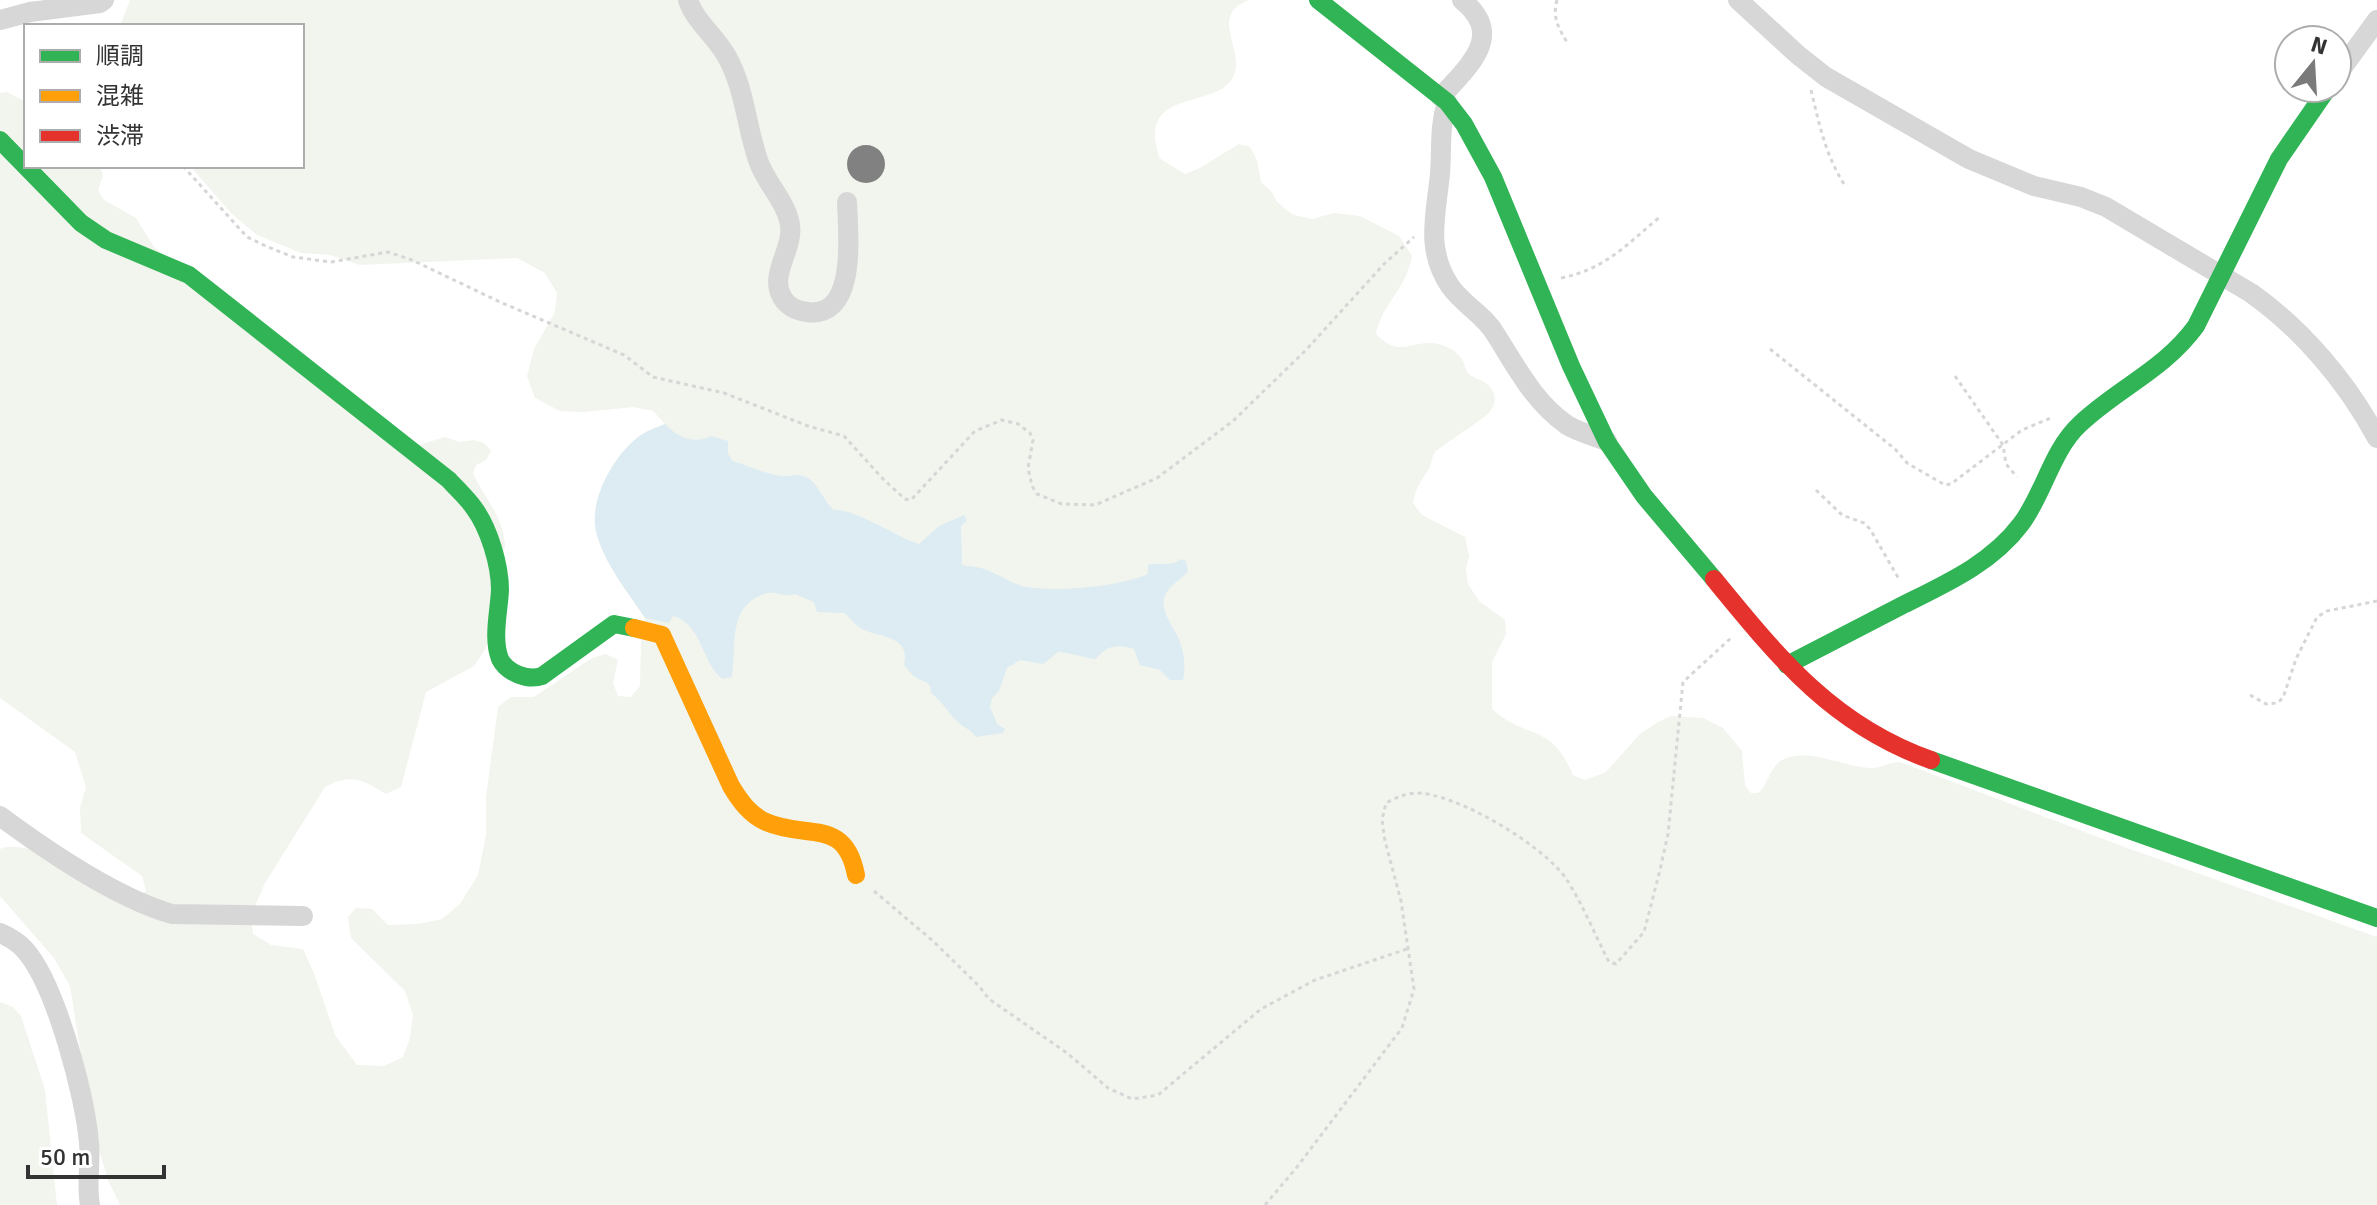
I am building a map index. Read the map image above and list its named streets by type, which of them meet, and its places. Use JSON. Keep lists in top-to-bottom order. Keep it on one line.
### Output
{"legend":["順調","混雑","渋滞"],"scale_bar":"50 m","north":"top"}
